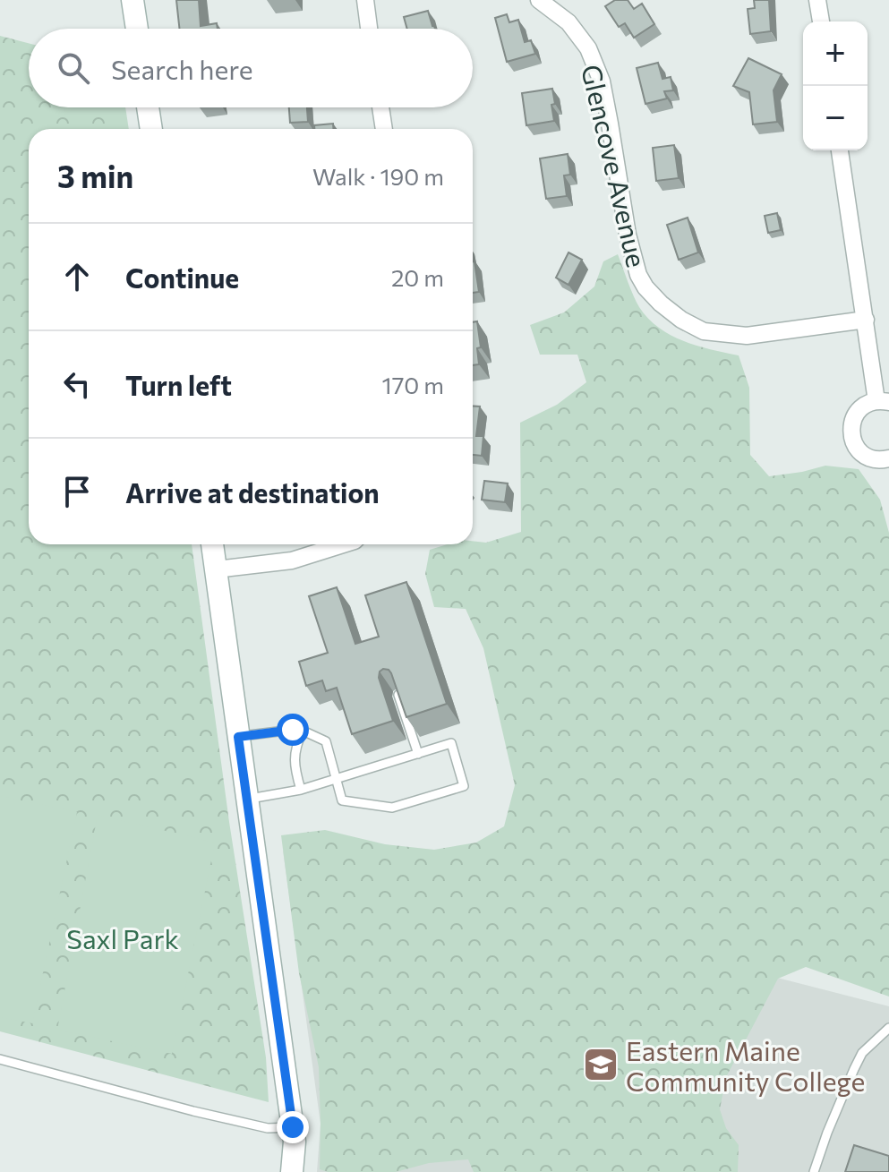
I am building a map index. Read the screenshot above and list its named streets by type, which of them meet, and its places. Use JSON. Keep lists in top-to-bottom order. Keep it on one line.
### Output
{"streets":{"street":["Glencove Avenue"]},"parks":["Saxl Park"],"places":{"school or university":["Eastern Maine Community College"]},"page":{"map_buttons":["+","−"],"search":"Search here","heading":["3 min","Walk · 190 m"],"list":[["Continue","20 m"],["Turn left","170 m"],"Arrive at destination"]}}
